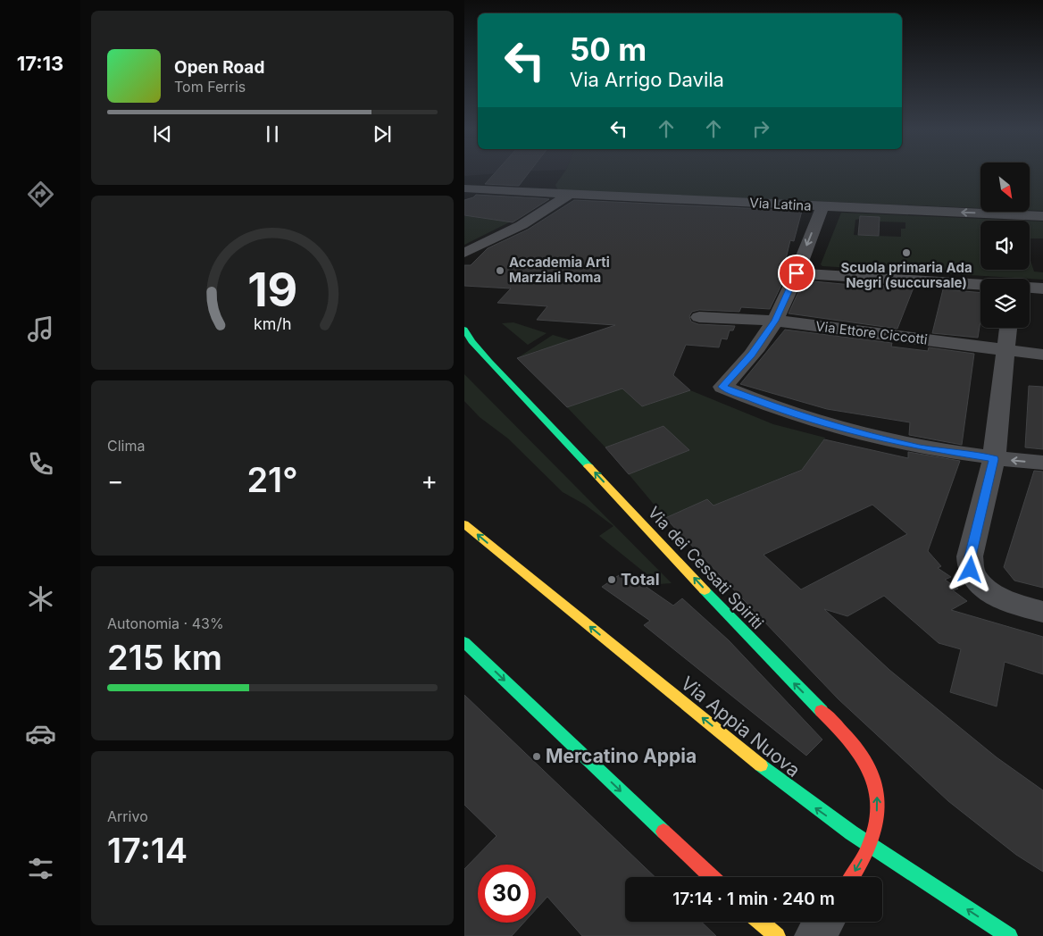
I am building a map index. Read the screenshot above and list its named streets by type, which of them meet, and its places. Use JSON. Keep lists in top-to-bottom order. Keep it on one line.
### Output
{"streets":{"street":["Via Latina","Via Ettore Ciccotti","Via dei Cessati Spiriti","Via Appia Nuova"]},"crossings":[["Via dei Cessati Spiriti","Via Appia Nuova"]],"one_way":["Via dei Cessati Spiriti","Via Appia Nuova"],"places":["Scuola primaria Ada Negri (succursale)","Accademia Arti Marziali Roma","Total","Mercatino Appia"],"north":"bottom right","page":{"tabs":"17:13","turn":["50 m","Via Arrigo Davila"],"song":["Open Road","Tom Ferris"],"tile":["Clima",["Autonomia · 43%","215 km"],["Arrivo","17:14"]],"heat":["−","21°","+"],"limit":"30","trip":"17:14 · 1 min · 240 m","gauge":["19","km/h"]}}
